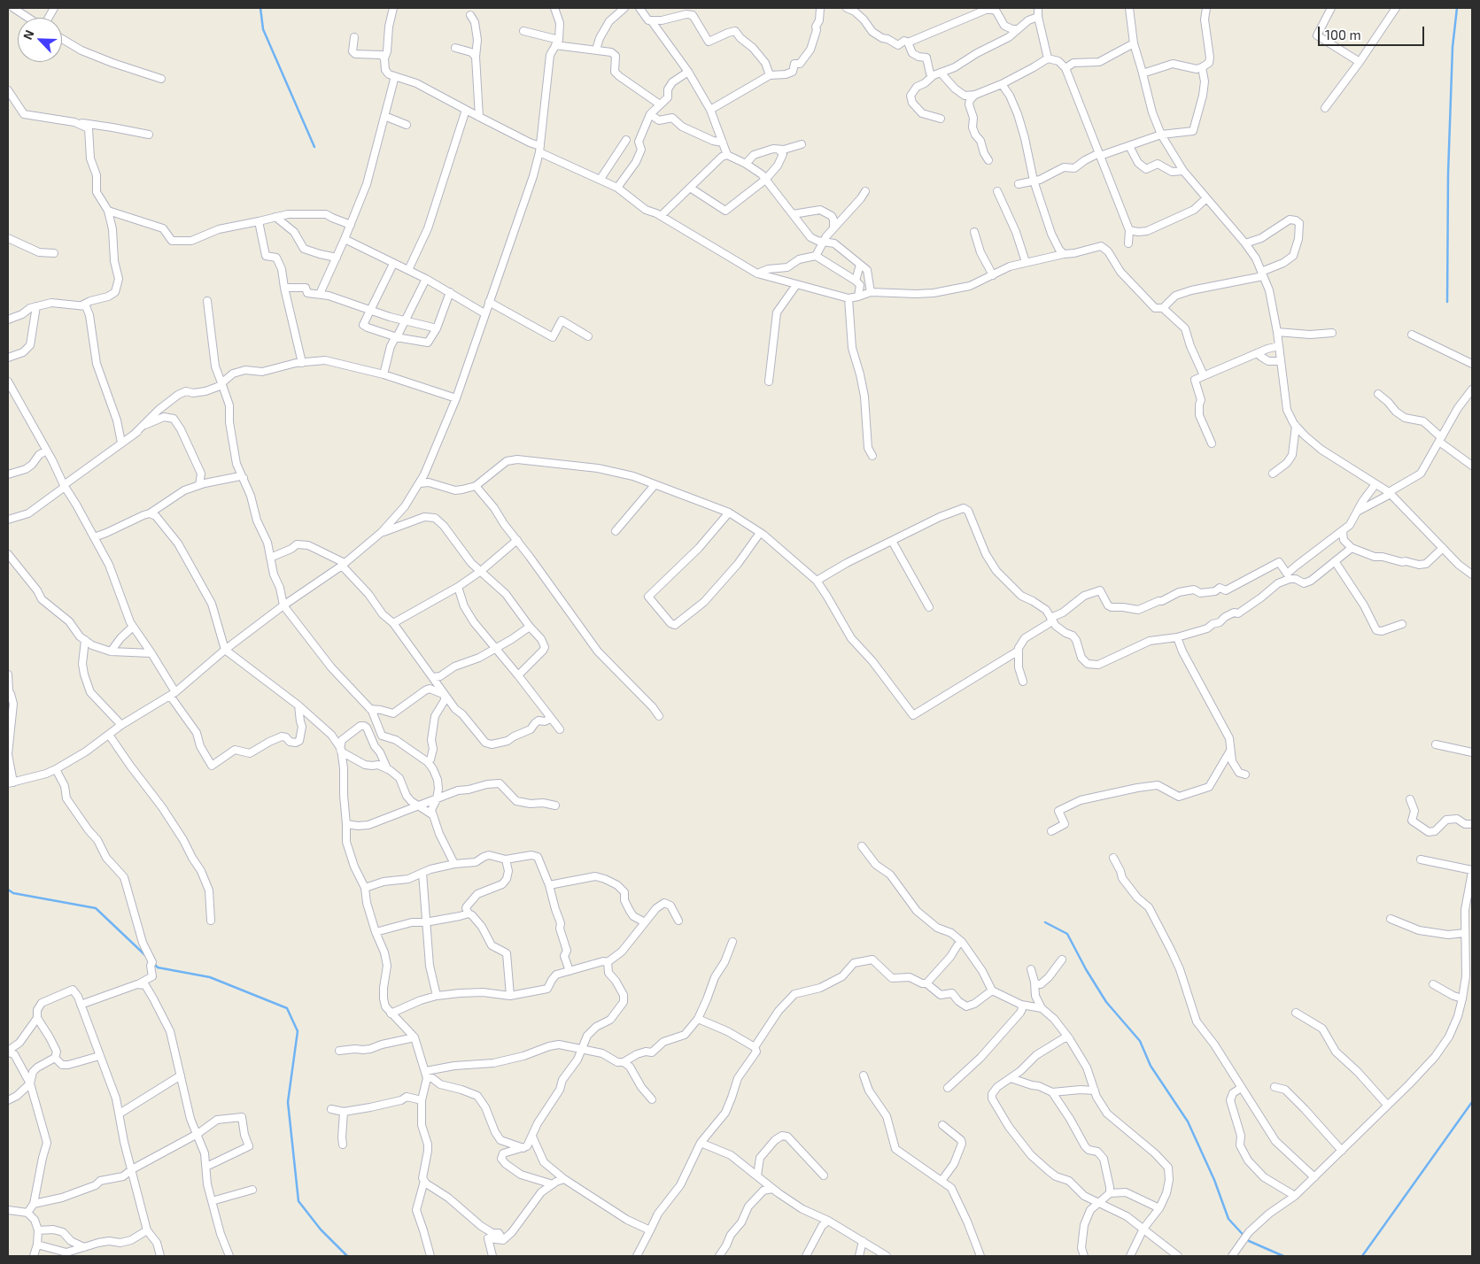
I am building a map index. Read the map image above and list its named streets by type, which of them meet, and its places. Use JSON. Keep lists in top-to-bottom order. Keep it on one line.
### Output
{"scale_bar":"100 m","north":"top left"}
